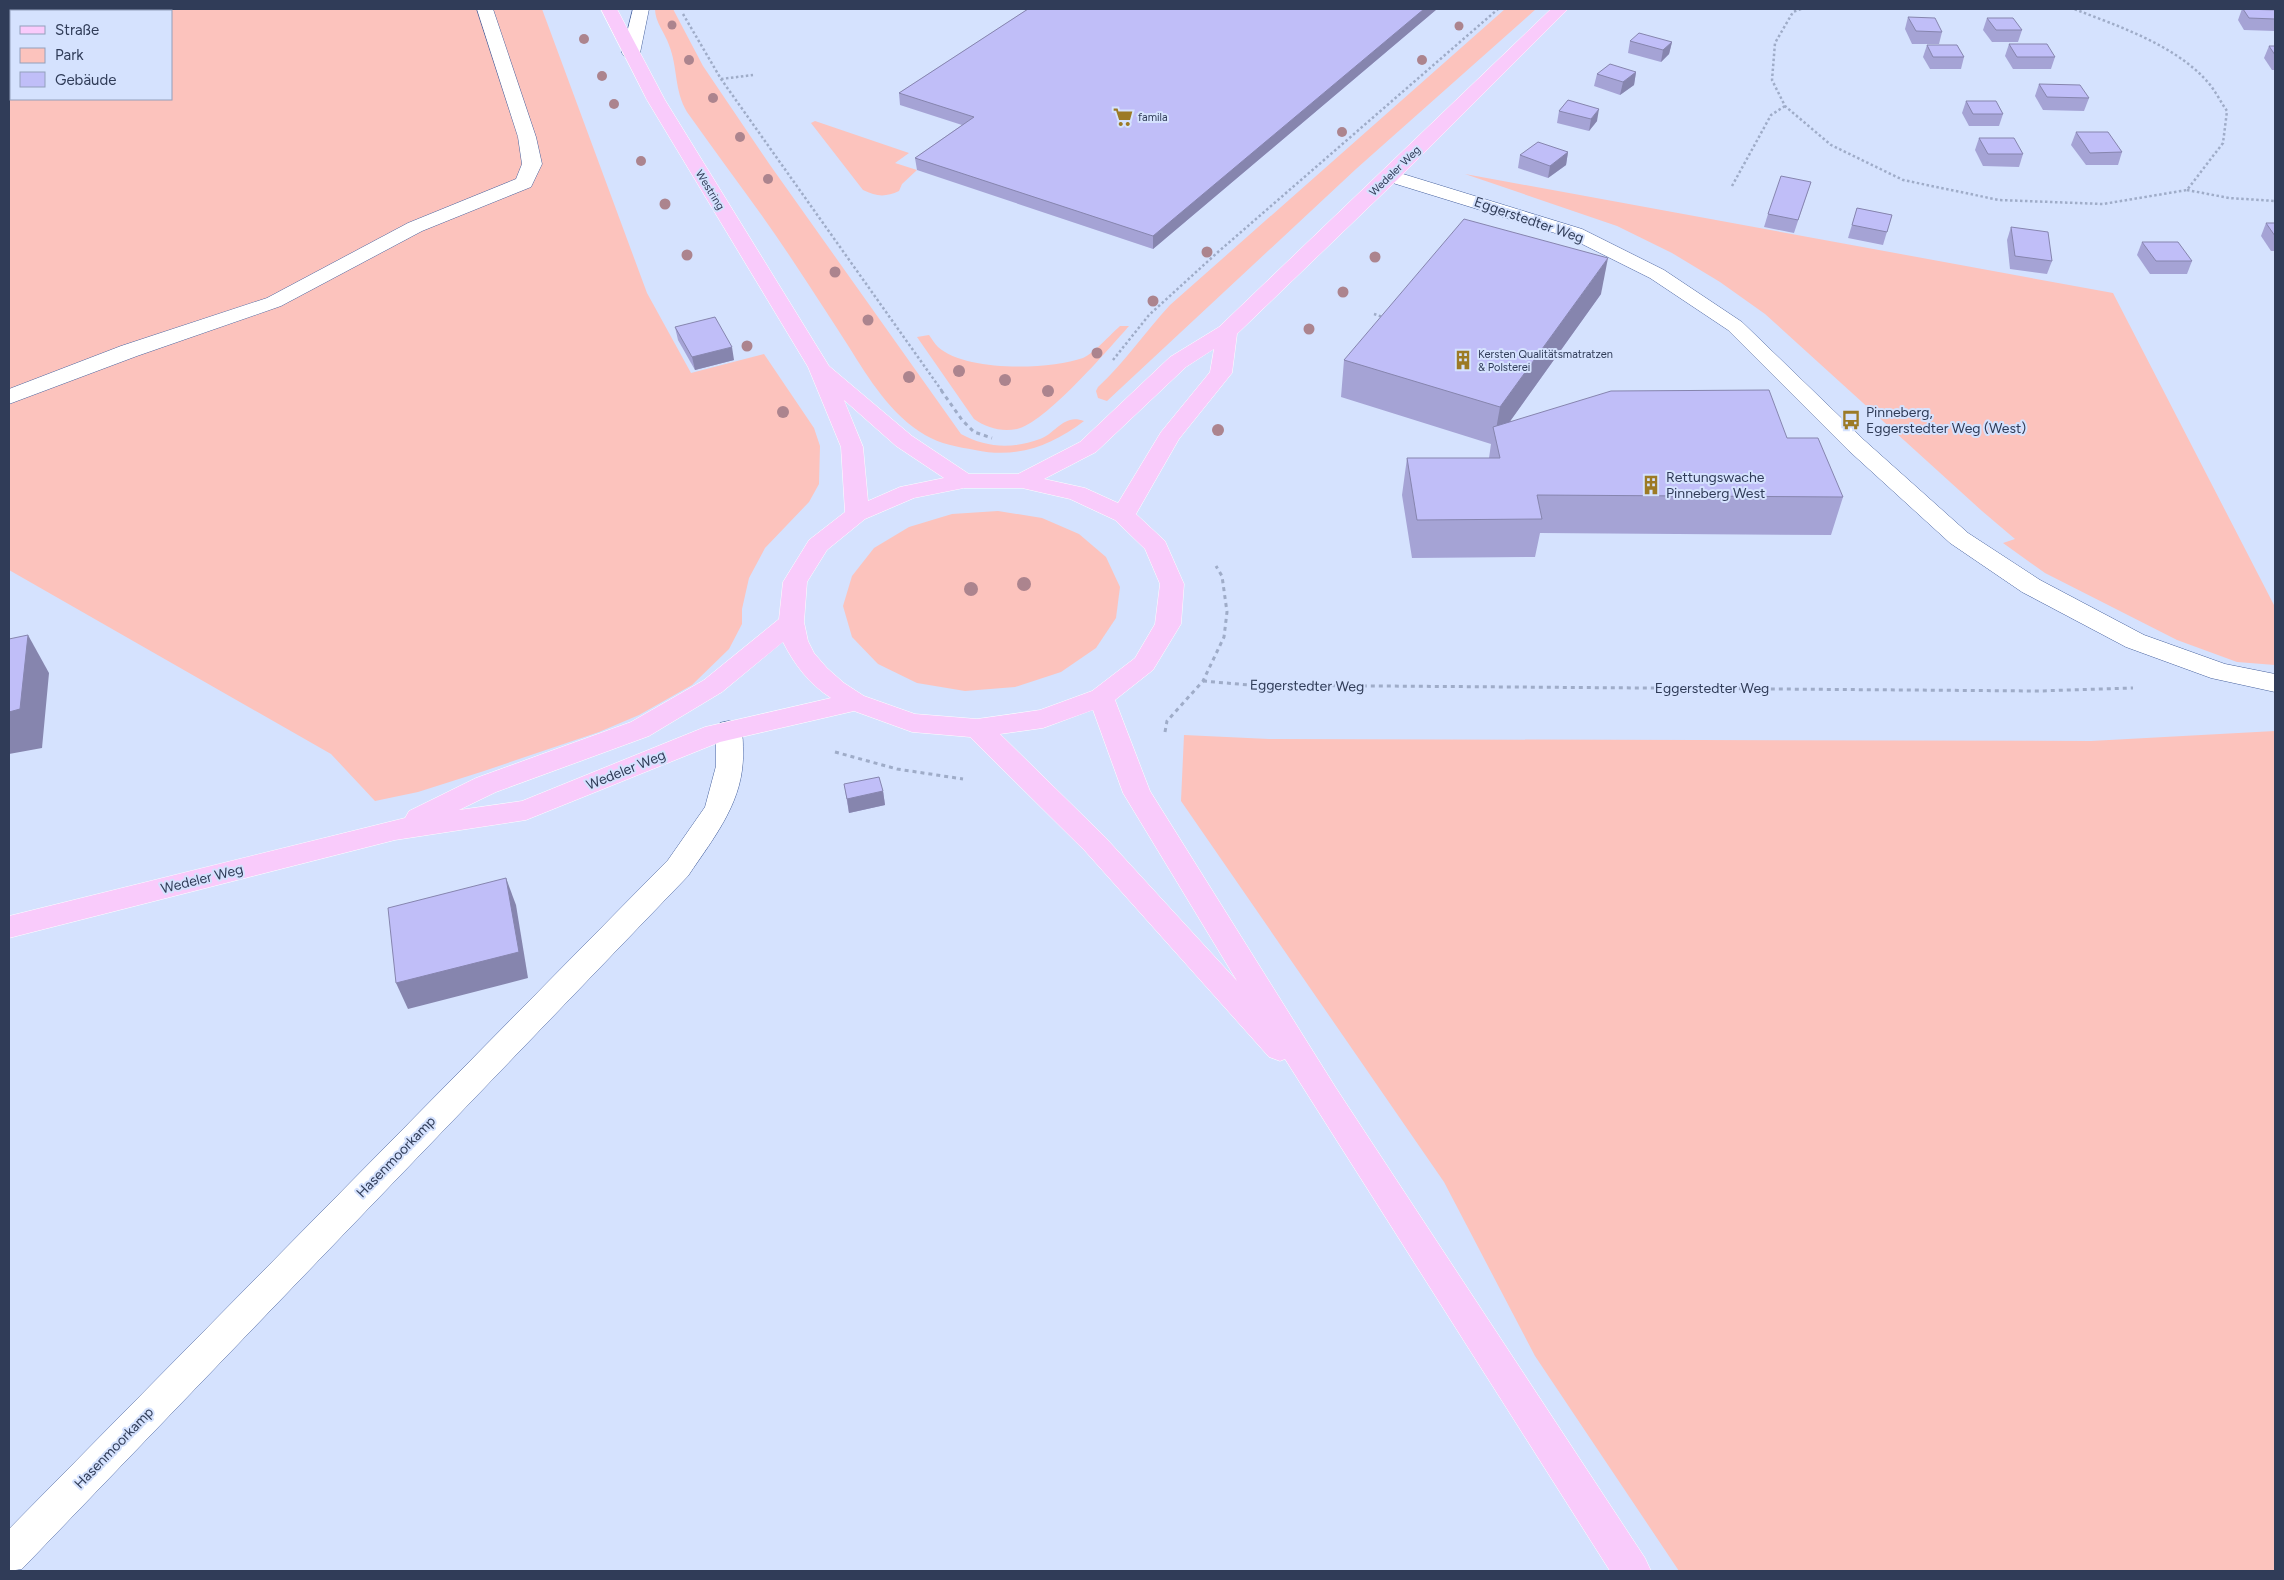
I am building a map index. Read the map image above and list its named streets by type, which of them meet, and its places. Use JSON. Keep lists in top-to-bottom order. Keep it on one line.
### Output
{"streets":{"main road":["Wedeler Weg","Westring"],"street":["Eggerstedter Weg","Hasenmoorkamp"]},"crossings":[["Wedeler Weg","Eggerstedter Weg"],["Wedeler Weg","Hasenmoorkamp"]],"places":{"supermarket":["famila"],"building":["Kersten Qualitätsmatratzen & Polsterei","Rettungswache Pinneberg West"],"bus stop":["Pinneberg, Eggerstedter Weg (West)"]},"legend":["Straße","Park","Gebäude"]}
